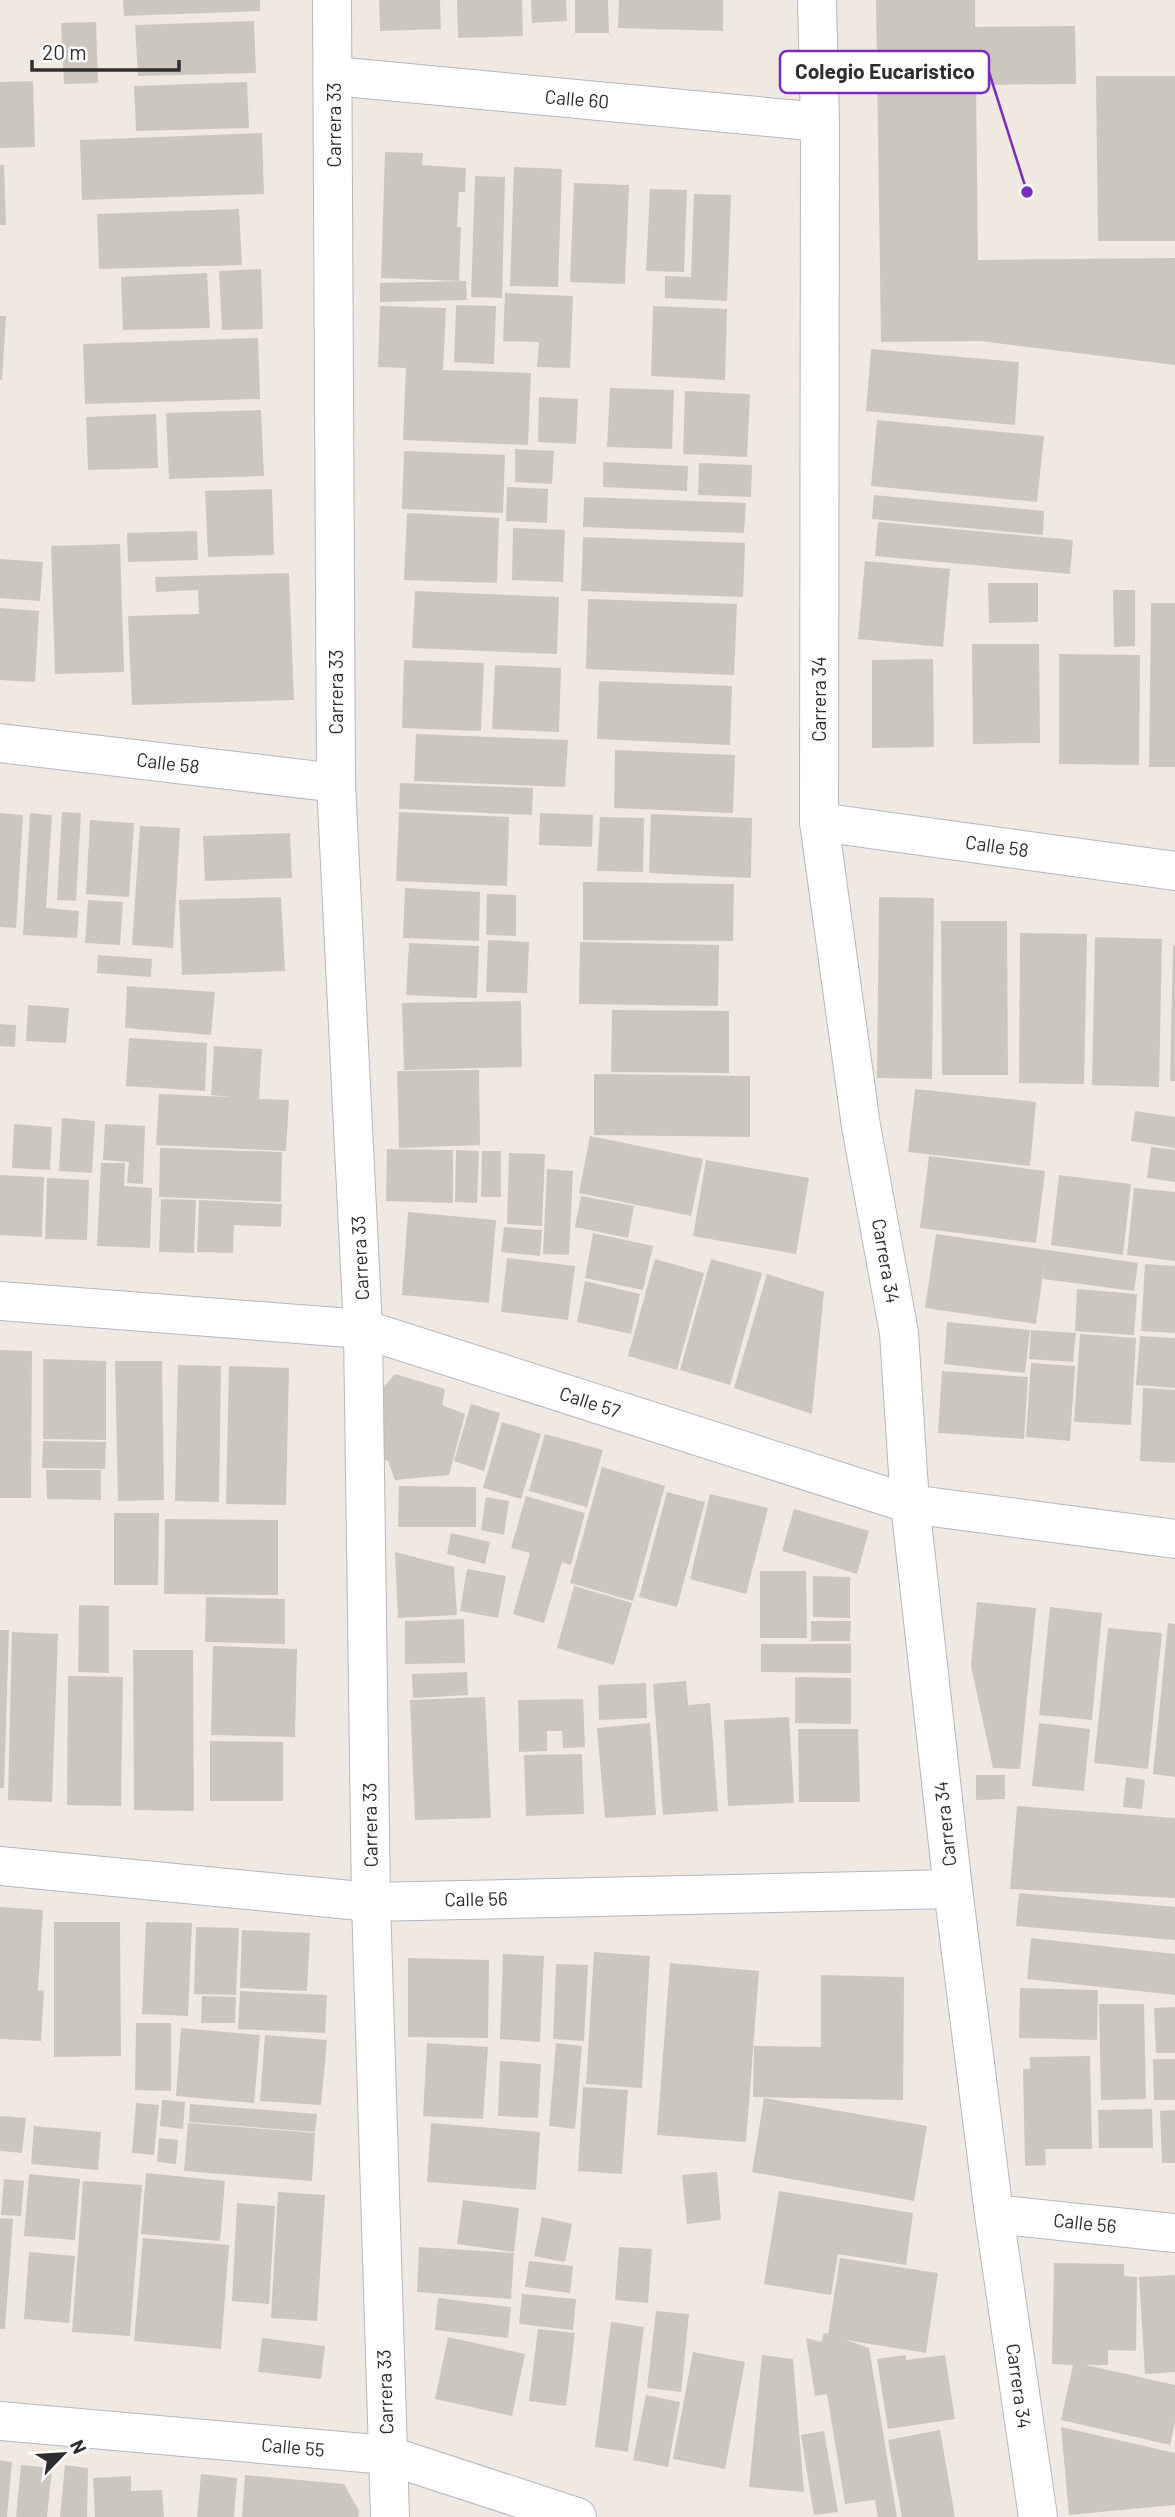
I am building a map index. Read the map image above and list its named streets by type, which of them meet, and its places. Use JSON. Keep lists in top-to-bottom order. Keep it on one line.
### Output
{"streets":{"street":["Calle 60","Carrera 33","Carrera 34","Calle 58","Calle 57","Calle 56","Calle 55"]},"crossings":[["Calle 60","Carrera 33"],["Calle 60","Carrera 34"],["Carrera 33","Calle 58"],["Carrera 33","Calle 57"],["Carrera 33","Calle 56"],["Carrera 33","Calle 55"],["Carrera 34","Calle 58"],["Carrera 34","Calle 57"],["Carrera 34","Calle 56"]],"places":["Colegio Eucaristico"],"scale_bar":"20 m","north":"top right"}
